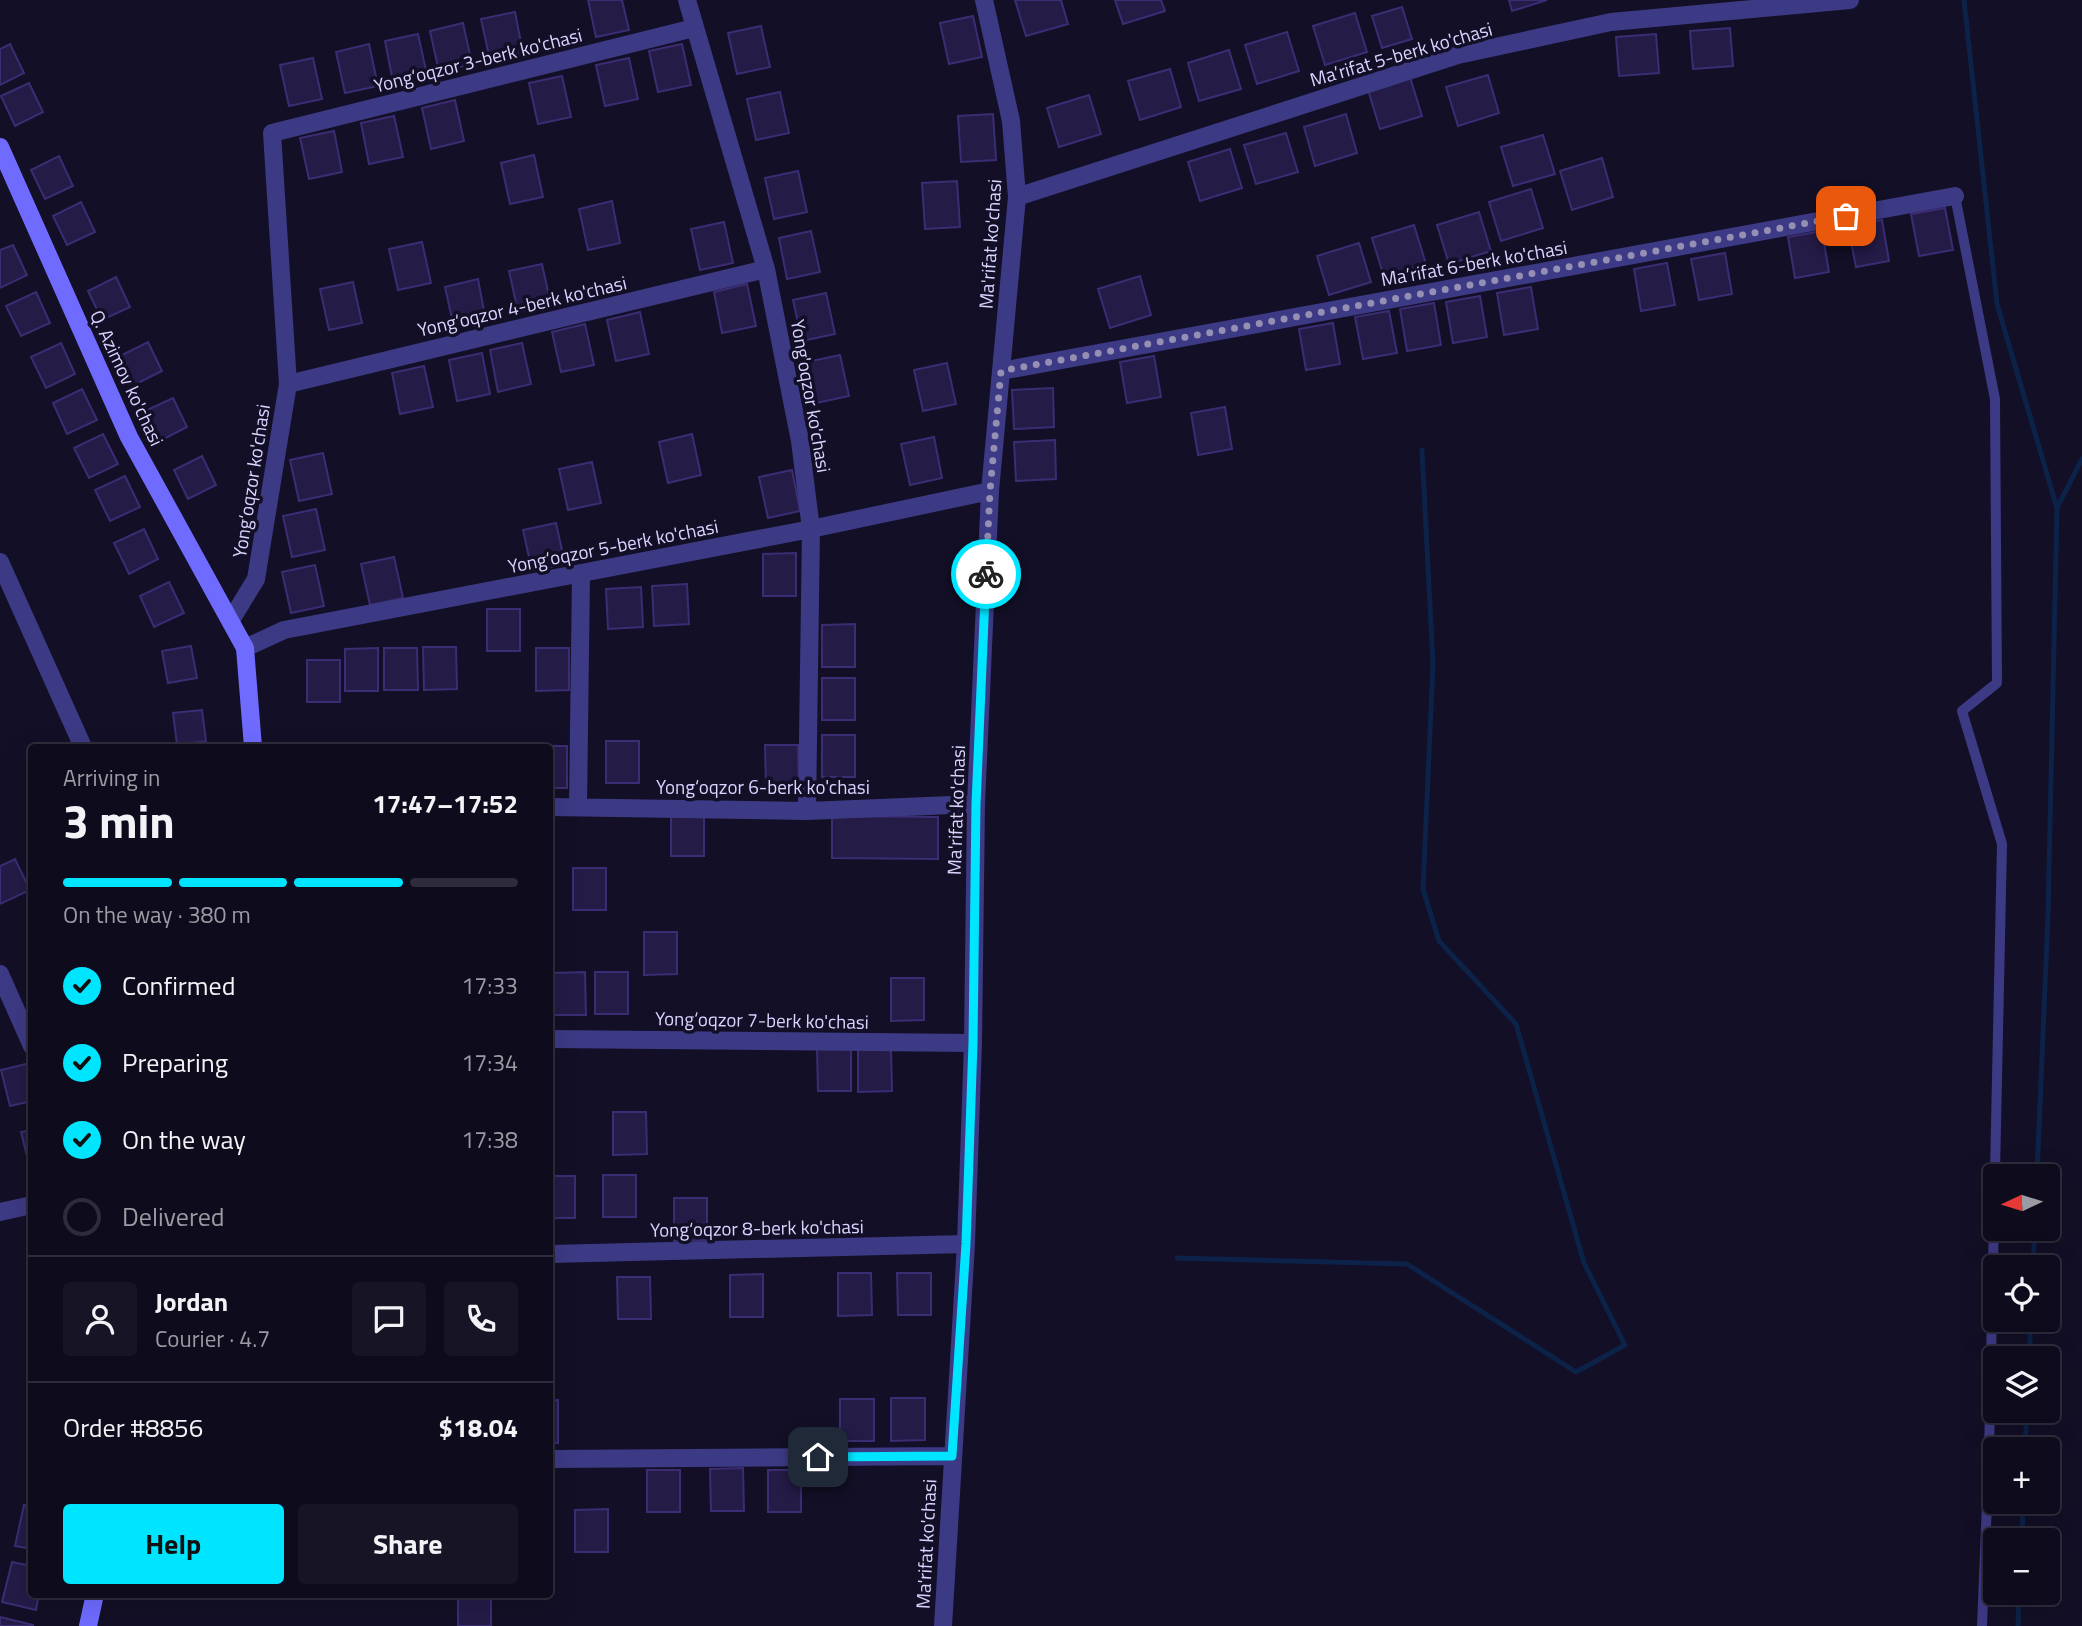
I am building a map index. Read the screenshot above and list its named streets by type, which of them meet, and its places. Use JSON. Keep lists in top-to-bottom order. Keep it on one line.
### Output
{"streets":{"main road":["Q. Azimov ko'chasi"],"street":["Ma’rifat 5-berk ko'chasi","Yong‘oqzor 3-berk ko'chasi","Ma'rifat ko'chasi","Ma’rifat 6-berk ko'chasi","Yong‘oqzor 4-berk ko'chasi","Yong'oqzor ko'chasi","Yong‘oqzor ko'chasi","Yong‘oqzor 5-berk ko'chasi","Yong‘oqzor 6-berk ko'chasi","Yong‘oqzor 7-berk ko'chasi","Yong‘oqzor 8-berk ko'chasi"]},"crossings":[["Ma’rifat 5-berk ko'chasi","Ma'rifat ko'chasi"],["Yong‘oqzor 3-berk ko'chasi","Yong‘oqzor 4-berk ko'chasi"],["Yong‘oqzor 3-berk ko'chasi","Yong'oqzor ko'chasi"],["Yong‘oqzor 3-berk ko'chasi","Yong‘oqzor ko'chasi"],["Ma'rifat ko'chasi","Ma’rifat 6-berk ko'chasi"],["Ma'rifat ko'chasi","Yong‘oqzor 5-berk ko'chasi"],["Ma'rifat ko'chasi","Yong‘oqzor 6-berk ko'chasi"],["Ma'rifat ko'chasi","Yong‘oqzor 7-berk ko'chasi"],["Ma'rifat ko'chasi","Yong‘oqzor 8-berk ko'chasi"],["Yong‘oqzor 4-berk ko'chasi","Yong'oqzor ko'chasi"],["Yong‘oqzor 4-berk ko'chasi","Yong‘oqzor ko'chasi"],["Q. Azimov ko'chasi","Yong‘oqzor ko'chasi"],["Q. Azimov ko'chasi","Yong‘oqzor 5-berk ko'chasi"],["Yong'oqzor ko'chasi","Yong‘oqzor 5-berk ko'chasi"],["Yong'oqzor ko'chasi","Yong‘oqzor 6-berk ko'chasi"]],"north":"left","page":{"heading":["3 min","Arriving in","17:47–17:52"],"panel":["Jordan","Courier · 4.7","Order #8856","$18.04"],"bar":"On the way · 380 m","list":[["Confirmed","17:33"],["Preparing","17:34"],["On the way","17:38"],"Delivered"],"map_buttons":["+","−"],"buttons":["Help","Share"]}}
